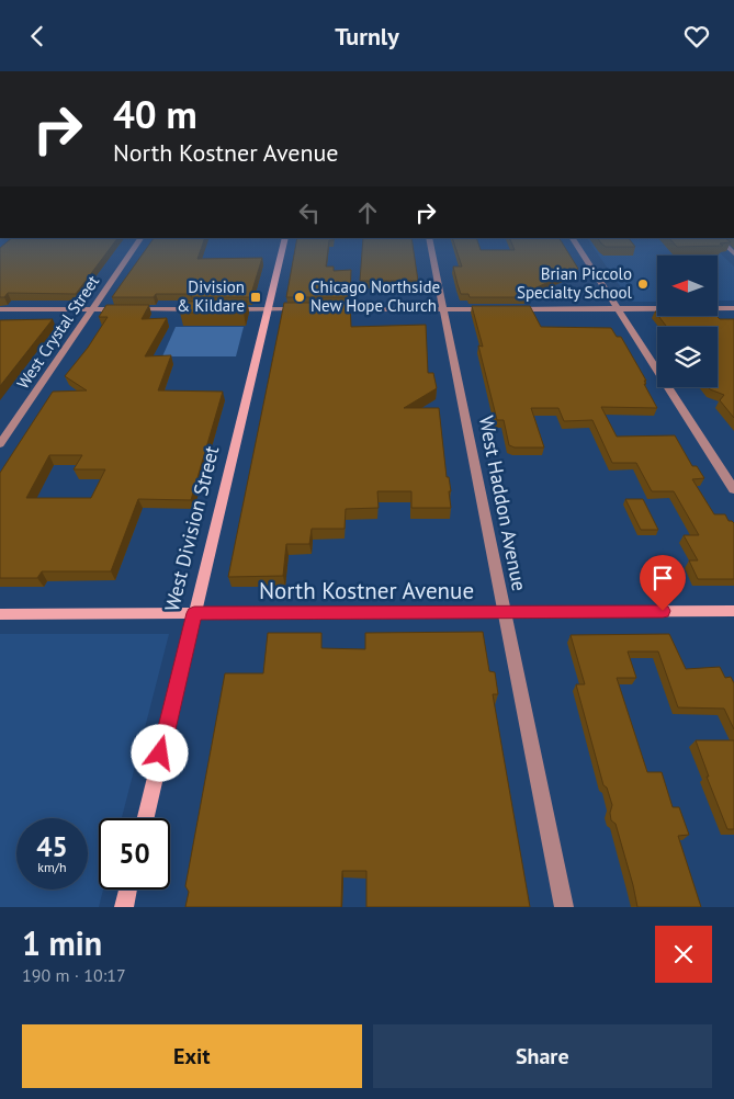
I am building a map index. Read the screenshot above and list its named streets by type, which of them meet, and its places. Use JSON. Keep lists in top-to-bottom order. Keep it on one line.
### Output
{"streets":{"main road":["West Division Street","North Kostner Avenue"],"street":["West Crystal Street","West Haddon Avenue"]},"crossings":[["West Haddon Avenue","North Kostner Avenue"],["West Division Street","North Kostner Avenue"]],"places":{"other":["Brian Piccolo Specialty School","Chicago Northside New Hope Church"],"transit":["Division & Kildare"]},"north":"left","page":{"header":"Turnly","turn":["40 m","North Kostner Avenue"],"speed":"45 km/h","limit":"50","heading":["1 min","190 m · 10:17"],"buttons":["Exit","Share"]}}
